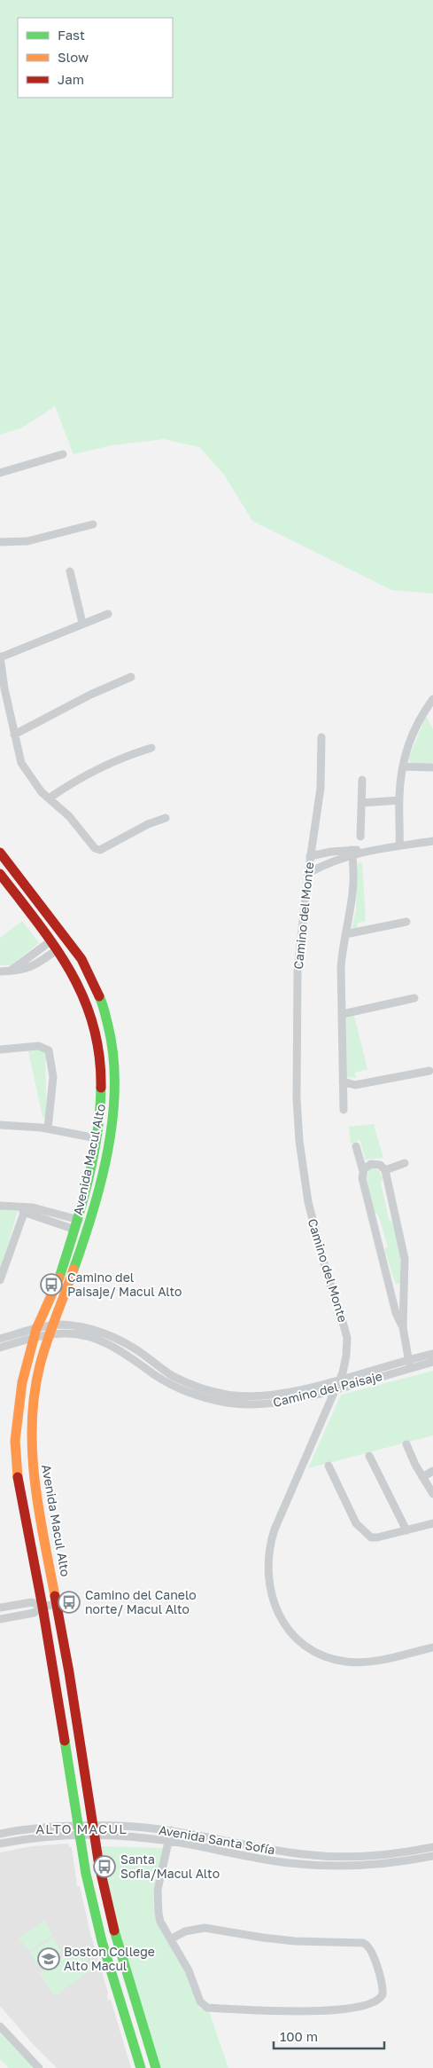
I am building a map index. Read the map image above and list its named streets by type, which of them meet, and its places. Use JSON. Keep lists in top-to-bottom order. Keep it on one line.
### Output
{"streets":{"street":["Camino del Monte","Avenida Macul Alto","Camino del Paisaje","Avenida Santa Sofía"]},"crossings":[["Camino del Monte","Camino del Paisaje"],["Avenida Macul Alto","Camino del Paisaje"],["Avenida Macul Alto","Avenida Santa Sofía"]],"districts":["ALTO MACUL"],"places":{"bus stop":["Camino del Paisaje/ Macul Alto","Camino del Canelo norte/ Macul Alto","Santa Sofia/Macul Alto"],"school or university":["Boston College Alto Macul"]},"legend":["Fast","Slow","Jam"],"scale_bar":"100 m"}
